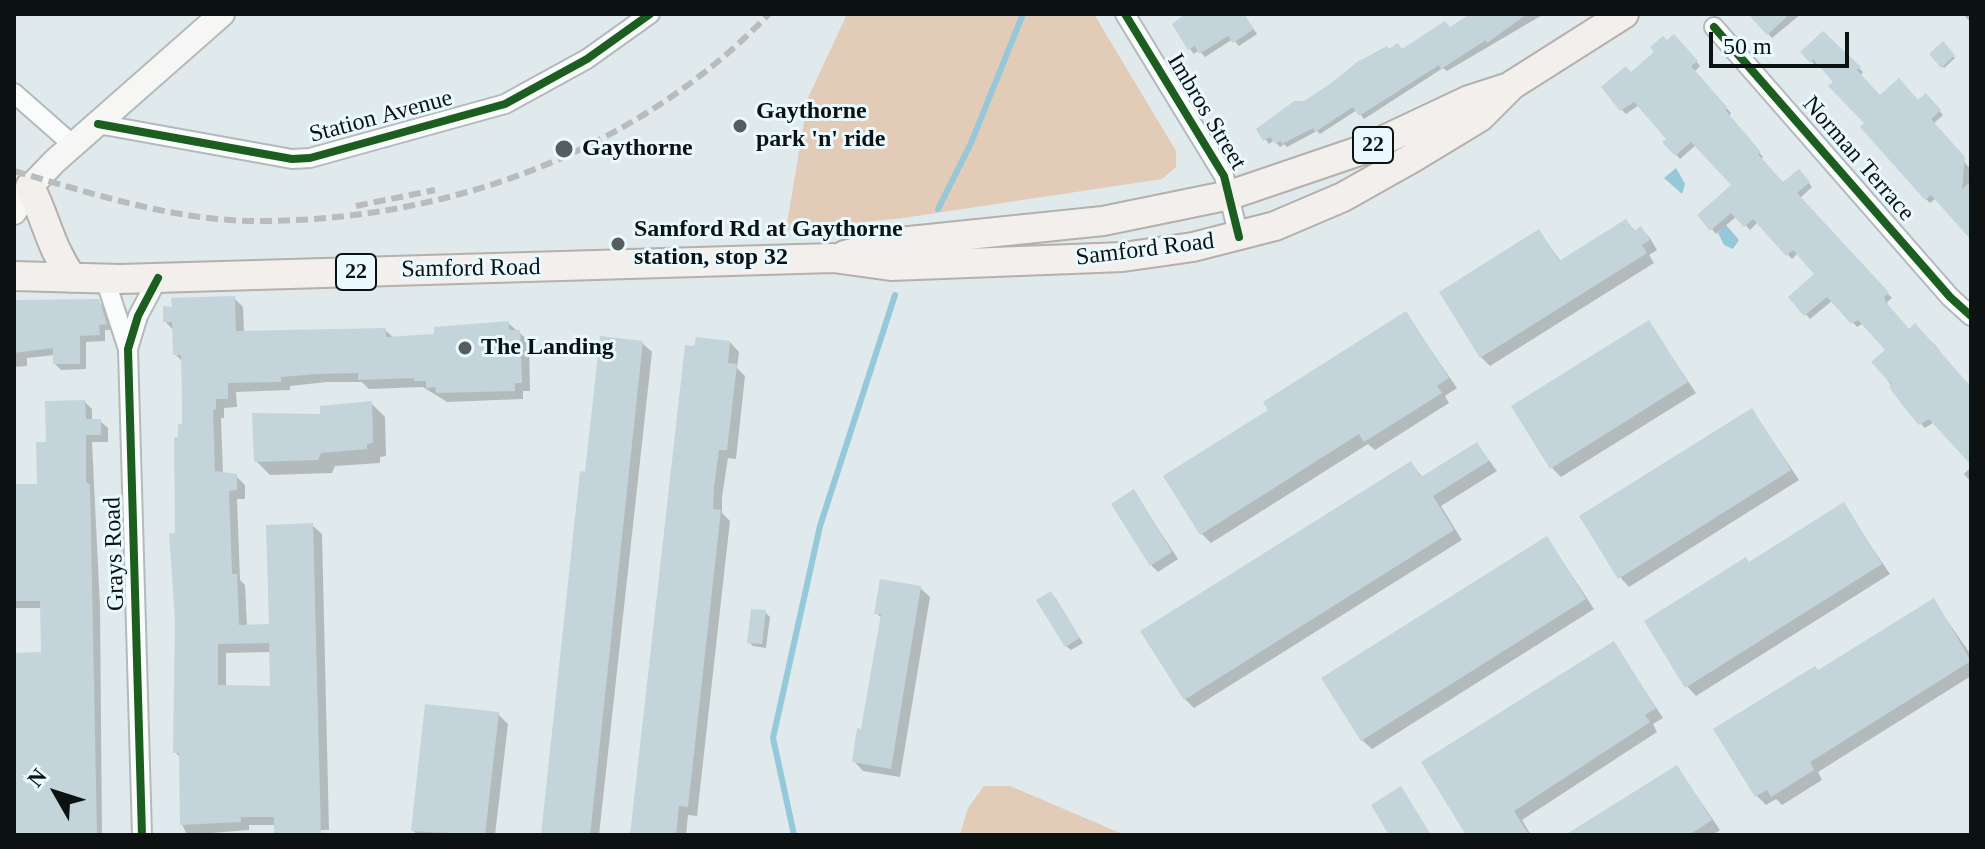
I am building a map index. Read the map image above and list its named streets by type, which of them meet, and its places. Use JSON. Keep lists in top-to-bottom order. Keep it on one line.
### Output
{"streets":{"main road":["22","Samford Road"],"street":["Imbros Street","Station Avenue","Norman Terrace","Grays Road"]},"crossings":[["Imbros Street","Samford Road"],["Samford Road","Grays Road"]],"places":["Gaythorne park 'n' ride","Gaythorne","Samford Rd at Gaythorne station, stop 32","The Landing"],"scale_bar":"50 m","north":"top left"}
